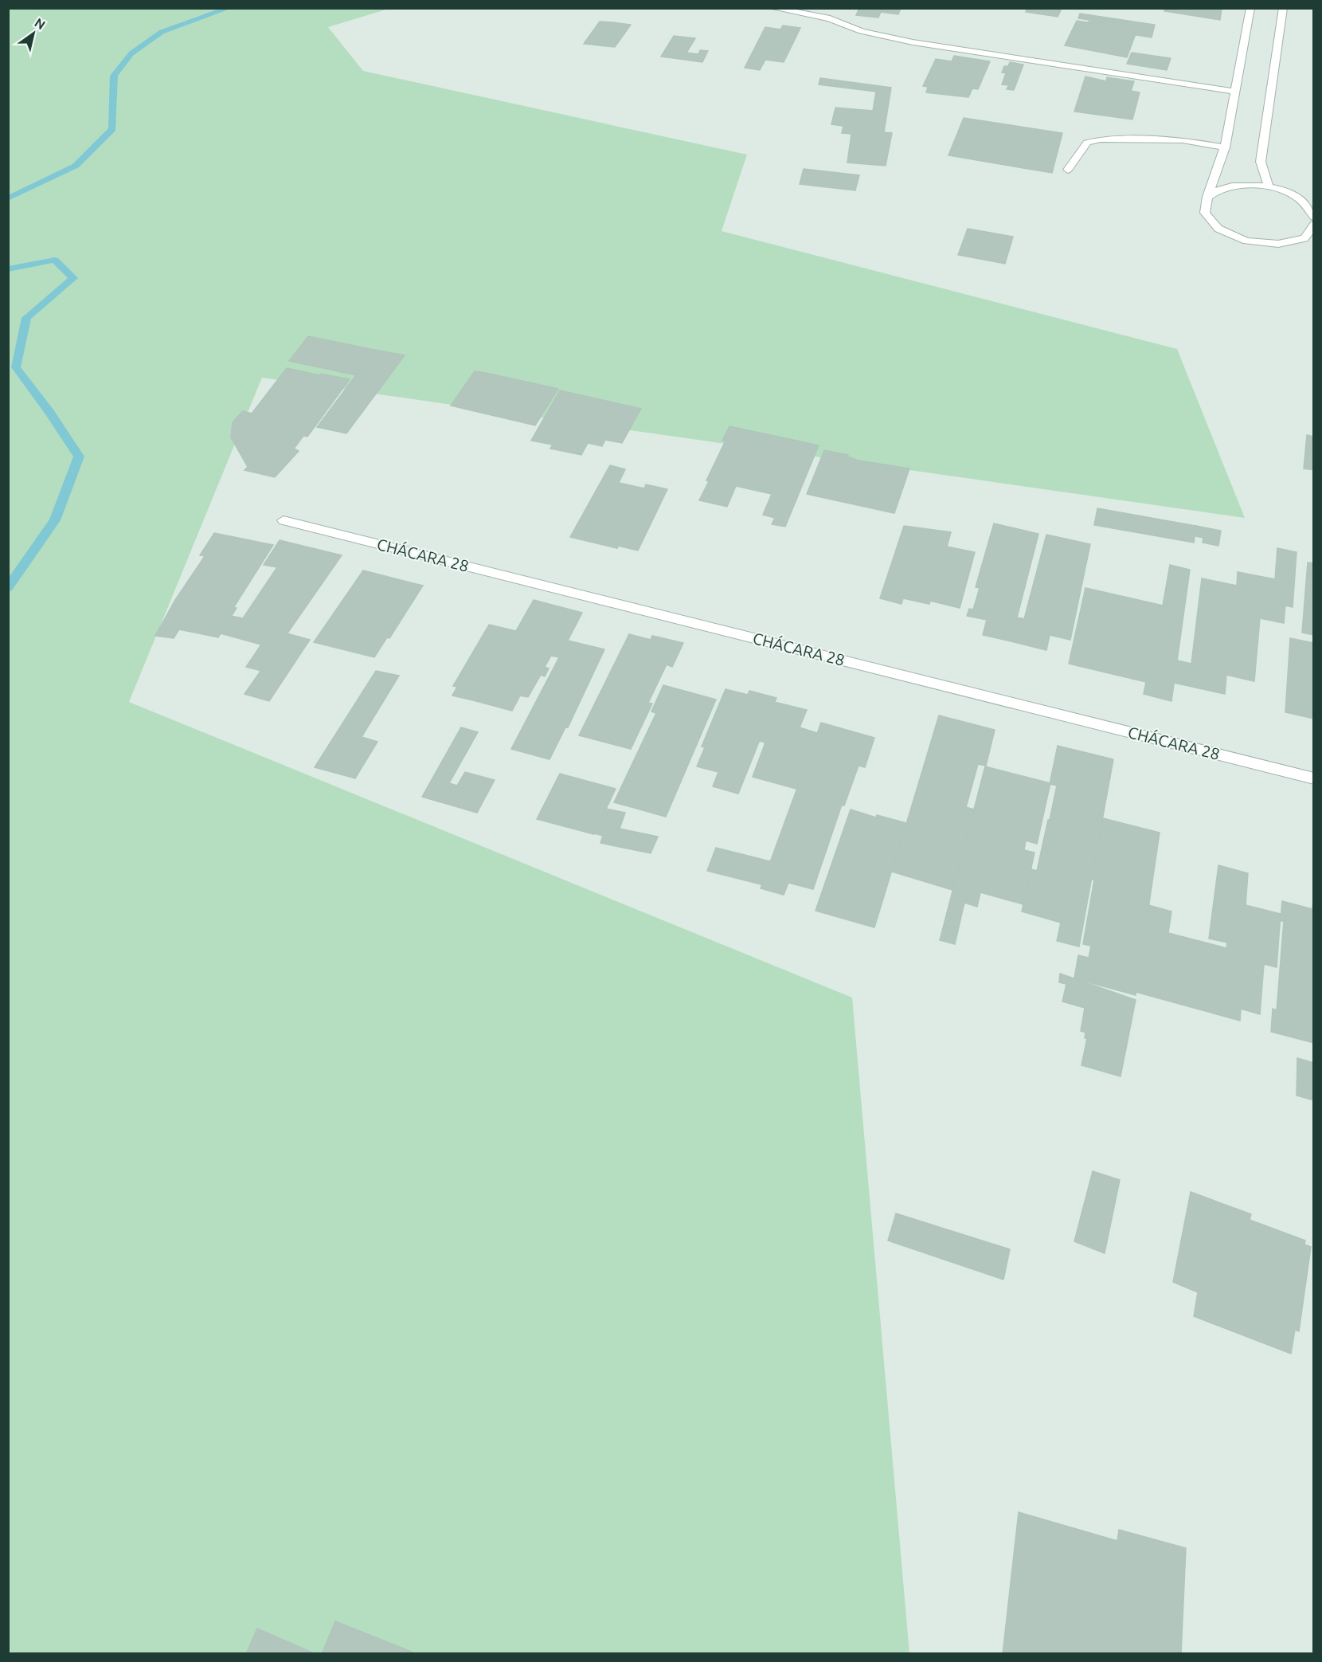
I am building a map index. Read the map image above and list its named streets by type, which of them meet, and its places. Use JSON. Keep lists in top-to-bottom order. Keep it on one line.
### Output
{"streets":{"street":["CHÁCARA 28"]},"north":"top right"}
